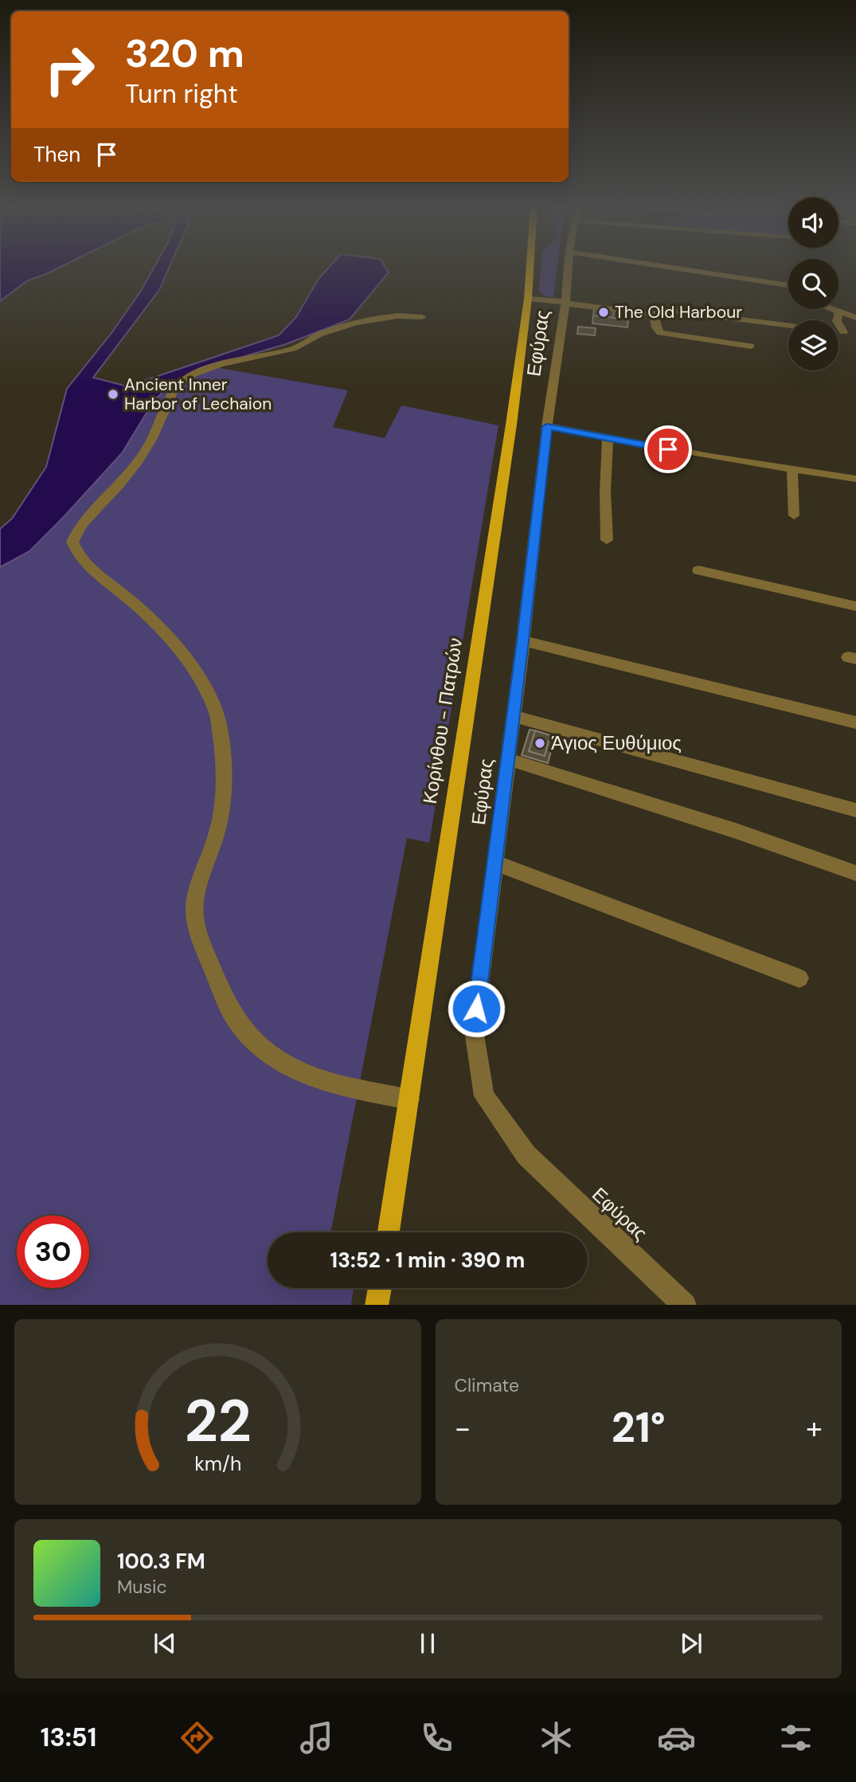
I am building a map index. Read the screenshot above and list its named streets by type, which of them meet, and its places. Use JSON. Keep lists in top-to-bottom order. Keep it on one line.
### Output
{"streets":{"main road":["Κορίνθου - Πατρών"],"street":["Εφύρας"]},"places":["The Old Harbour","Ancient Inner Harbor of Lechaion","Άγιος Ευθύμιος"],"page":{"turn":["320 m","Turn right"],"then":"Then","limit":"30","trip":"13:52 · 1 min · 390 m","tile":"Climate","heat":["−","21°","+"],"song":["100.3 FM","Music"],"tabs":"13:51","gauge":["22","km/h"]}}
